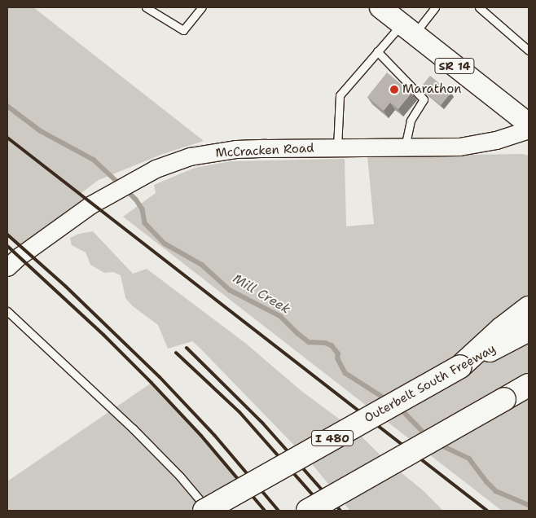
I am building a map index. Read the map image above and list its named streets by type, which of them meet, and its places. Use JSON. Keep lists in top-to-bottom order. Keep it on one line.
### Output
{"streets":{"highway":["Outerbelt South Freeway","I 480"],"main road":["SR 14"],"street":["McCracken Road"]},"water":["Mill Creek"],"places":["Marathon"]}
